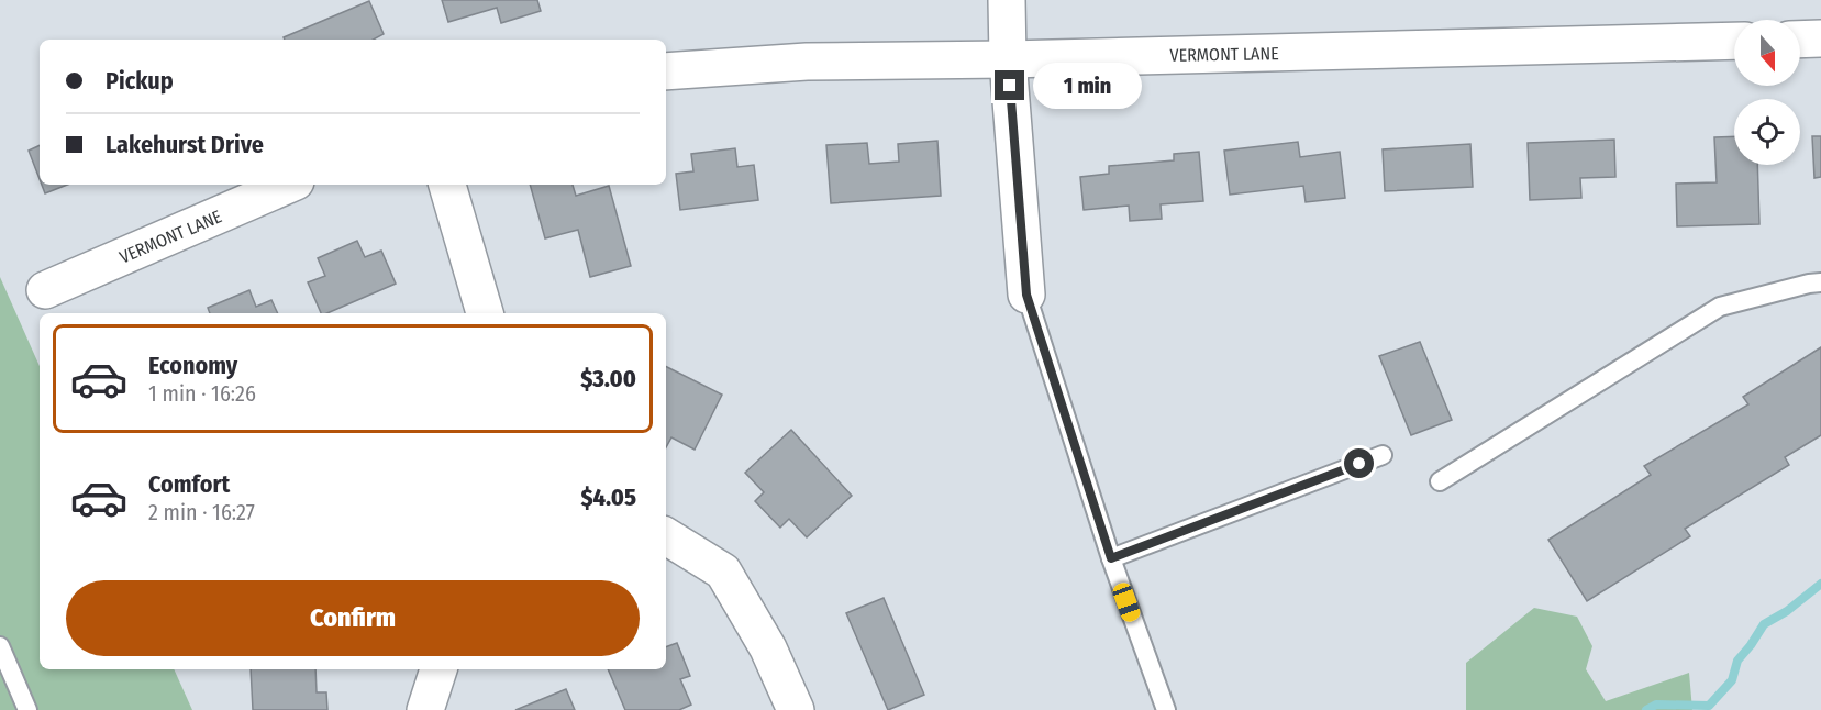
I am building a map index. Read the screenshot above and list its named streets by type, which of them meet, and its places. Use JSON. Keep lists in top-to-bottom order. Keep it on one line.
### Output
{"streets":{"street":["VERMONT LANE"]},"north":"bottom","page":{"banner":["Pickup","Lakehurst Drive"],"bubble":"1 min","list":[{"name":"Economy","note":"1 min · 16:26","value":"$3.00"},{"name":"Comfort","note":"2 min · 16:27","value":"$4.05"}],"buttons":"Confirm"}}
